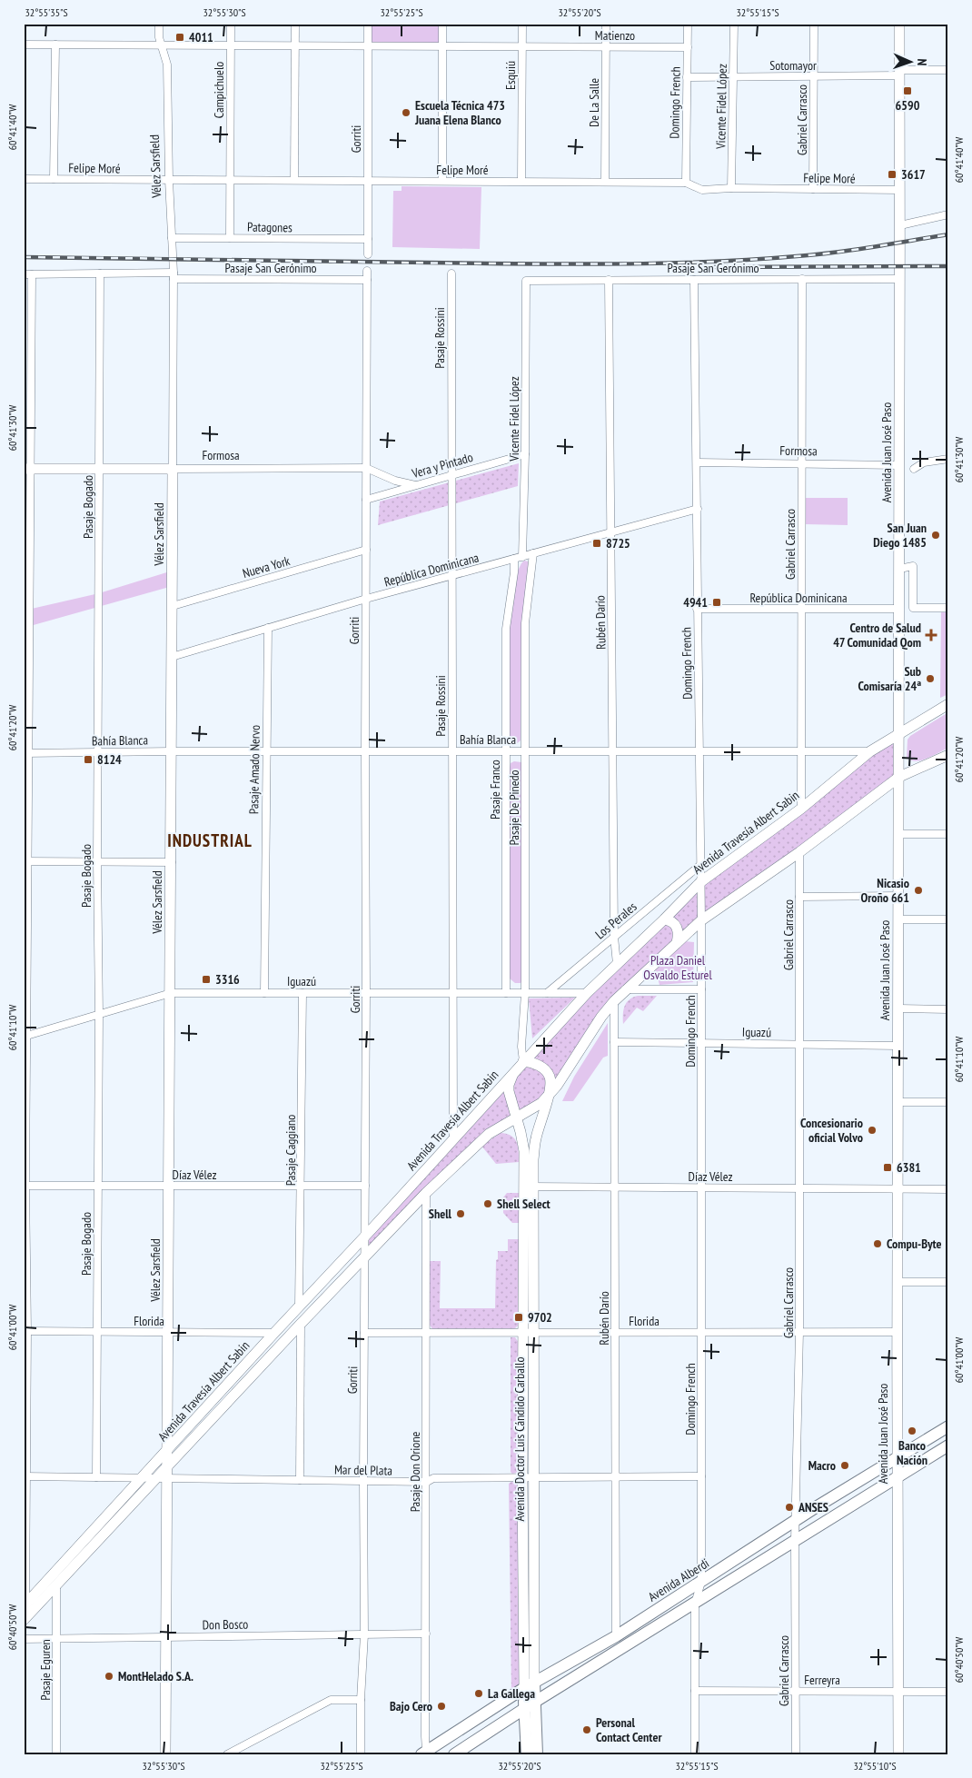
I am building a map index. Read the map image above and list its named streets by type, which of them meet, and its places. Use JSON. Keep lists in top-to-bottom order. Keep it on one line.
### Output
{"streets":{"main road":["Vélez Sarsfield","Formosa","Avenida Juan José Paso","Avenida Travesía Albert Sabin","Avenida Doctor Luis Cándido Carballo","Avenida Alberdi"],"street":["Matienzo","Sotomayor","Esquiú","Campichuelo","De La Salle","Domingo French","Vicente Fidel López","Gabriel Carrasco","Gorriti","Felipe Moré","Patagones","Pasaje San Gerónimo","Pasaje Rossini","Vera y Pintado","Pasaje Bogado","Nueva York","República Dominicana","Rubén Darío","Bahía Blanca","Pasaje Amado Nervo","Pasaje Franco","Pasaje De Pinedo","Los Perales","Iguazú","Pasaje Caggiano","Díaz Vélez","Florida","Mar del Plata","Pasaje Don Orione","Don Bosco","Pasaje Eguren","Ferreyra"]},"crossings":[["Matienzo","Esquiú"],["Matienzo","Campichuelo"],["Matienzo","De La Salle"],["Matienzo","Domingo French"],["Matienzo","Gorriti"],["Matienzo","Vélez Sarsfield"],["Sotomayor","Domingo French"],["Sotomayor","Vicente Fidel López"],["Sotomayor","Gabriel Carrasco"],["Sotomayor","Avenida Juan José Paso"],["Esquiú","Felipe Moré"],["Campichuelo","Felipe Moré"],["Campichuelo","Patagones"],["De La Salle","Felipe Moré"],["Domingo French","Felipe Moré"],["Domingo French","Pasaje San Gerónimo"],["Domingo French","Formosa"],["Domingo French","República Dominicana"],["Domingo French","Bahía Blanca"],["Domingo French","Avenida Travesía Albert Sabin"],["Domingo French","Los Perales"],["Domingo French","Iguazú"],["Domingo French","Díaz Vélez"],["Domingo French","Florida"],["Domingo French","Mar del Plata"],["Domingo French","Avenida Alberdi"],["Domingo French","Ferreyra"],["Vicente Fidel López","Felipe Moré"],["Vicente Fidel López","Pasaje San Gerónimo"],["Vicente Fidel López","Vera y Pintado"],["Vicente Fidel López","República Dominicana"],["Gabriel Carrasco","Felipe Moré"],["Gabriel Carrasco","Pasaje San Gerónimo"],["Gabriel Carrasco","Formosa"],["Gabriel Carrasco","República Dominicana"],["Gabriel Carrasco","Bahía Blanca"],["Gabriel Carrasco","Avenida Travesía Albert Sabin"],["Gabriel Carrasco","Iguazú"],["Gabriel Carrasco","Díaz Vélez"],["Gabriel Carrasco","Florida"],["Gabriel Carrasco","Avenida Alberdi"],["Gabriel Carrasco","Ferreyra"],["Gorriti","Felipe Moré"],["Gorriti","Patagones"],["Gorriti","Pasaje San Gerónimo"],["Gorriti","Formosa"],["Gorriti","Vera y Pintado"],["Gorriti","Nueva York"],["Gorriti","República Dominicana"],["Gorriti","Bahía Blanca"],["Gorriti","Avenida Travesía Albert Sabin"],["Gorriti","Iguazú"],["Gorriti","Díaz Vélez"],["Gorriti","Florida"],["Gorriti","Mar del Plata"],["Gorriti","Don Bosco"],["Vélez Sarsfield","Felipe Moré"],["Vélez Sarsfield","Patagones"],["Vélez Sarsfield","Pasaje San Gerónimo"],["Vélez Sarsfield","Formosa"],["Vélez Sarsfield","Nueva York"],["Vélez Sarsfield","República Dominicana"],["Vélez Sarsfield","Bahía Blanca"],["Vélez Sarsfield","Avenida Travesía Albert Sabin"],["Vélez Sarsfield","Iguazú"],["Vélez Sarsfield","Díaz Vélez"],["Vélez Sarsfield","Florida"],["Vélez Sarsfield","Mar del Plata"],["Vélez Sarsfield","Don Bosco"],["Felipe Moré","Avenida Juan José Paso"],["Pasaje San Gerónimo","Avenida Juan José Paso"],["Pasaje San Gerónimo","Pasaje Bogado"],["Pasaje San Gerónimo","Rubén Darío"],["Pasaje Rossini","Vera y Pintado"],["Pasaje Rossini","República Dominicana"],["Pasaje Rossini","Bahía Blanca"],["Pasaje Rossini","Avenida Travesía Albert Sabin"],["Pasaje Rossini","Iguazú"],["Formosa","Avenida Juan José Paso"],["Formosa","Vera y Pintado"],["Formosa","Pasaje Bogado"],["Avenida Juan José Paso","República Dominicana"],["Avenida Juan José Paso","Avenida Travesía Albert Sabin"],["Avenida Juan José Paso","Iguazú"],["Avenida Juan José Paso","Díaz Vélez"],["Avenida Juan José Paso","Florida"],["Avenida Juan José Paso","Avenida Alberdi"],["Avenida Juan José Paso","Ferreyra"],["Pasaje Bogado","Bahía Blanca"],["Pasaje Bogado","Iguazú"],["Pasaje Bogado","Díaz Vélez"],["Pasaje Bogado","Florida"],["Pasaje Bogado","Mar del Plata"],["República Dominicana","Rubén Darío"],["República Dominicana","Pasaje Amado Nervo"],["República Dominicana","Pasaje Franco"],["República Dominicana","Pasaje De Pinedo"],["Rubén Darío","Bahía Blanca"],["Rubén Darío","Avenida Travesía Albert Sabin"],["Rubén Darío","Los Perales"],["Rubén Darío","Iguazú"],["Rubén Darío","Díaz Vélez"],["Rubén Darío","Florida"],["Rubén Darío","Mar del Plata"],["Rubén Darío","Avenida Alberdi"],["Bahía Blanca","Pasaje Amado Nervo"],["Bahía Blanca","Pasaje Franco"],["Bahía Blanca","Pasaje De Pinedo"],["Bahía Blanca","Avenida Travesía Albert Sabin"],["Pasaje Amado Nervo","Iguazú"],["Pasaje Franco","Iguazú"],["Pasaje De Pinedo","Avenida Travesía Albert Sabin"],["Pasaje De Pinedo","Iguazú"],["Pasaje De Pinedo","Avenida Doctor Luis Cándido Carballo"],["Avenida Travesía Albert Sabin","Iguazú"],["Avenida Travesía Albert Sabin","Pasaje Caggiano"],["Avenida Travesía Albert Sabin","Florida"],["Avenida Travesía Albert Sabin","Avenida Doctor Luis Cándido Carballo"],["Avenida Travesía Albert Sabin","Mar del Plata"],["Avenida Travesía Albert Sabin","Pasaje Don Orione"],["Los Perales","Iguazú"],["Iguazú","Pasaje Caggiano"],["Pasaje Caggiano","Díaz Vélez"],["Díaz Vélez","Avenida Doctor Luis Cándido Carballo"],["Florida","Avenida Doctor Luis Cándido Carballo"],["Florida","Pasaje Don Orione"],["Avenida Doctor Luis Cándido Carballo","Mar del Plata"],["Avenida Doctor Luis Cándido Carballo","Avenida Alberdi"],["Mar del Plata","Pasaje Don Orione"],["Pasaje Don Orione","Avenida Alberdi"],["Pasaje Don Orione","Don Bosco"],["Don Bosco","Pasaje Eguren"]],"districts":["INDUSTRIAL"],"parks":["Plaza Daniel Osvaldo Esturel"],"places":{"transit":["4011","6590","3617","8725","4941","8124","3316","6381","9702"],"other":["Escuela Técnica 473 Juana Elena Blanco","San Juan Diego 1485","Sub Comisaría 24ª","Nicasio Oroño 661","Concesionario oficial Volvo","Shell Select","Shell","Compu-Byte","Banco Nación","Macro","ANSES","MontHelado S.A.","La Gallega","Bajo Cero","Personal Contact Center"],"health":["Centro de Salud 47 Comunidad Qom"]},"north":"right","coordinates":["32°55'35\"S","32°55'30\"S","32°55'25\"S","32°55'20\"S","32°55'15\"S","60°41'40\"W","60°41'30\"W","60°41'20\"W","60°41'10\"W","60°41'00\"W","60°40'50\"W","32°55'10\"S"]}
